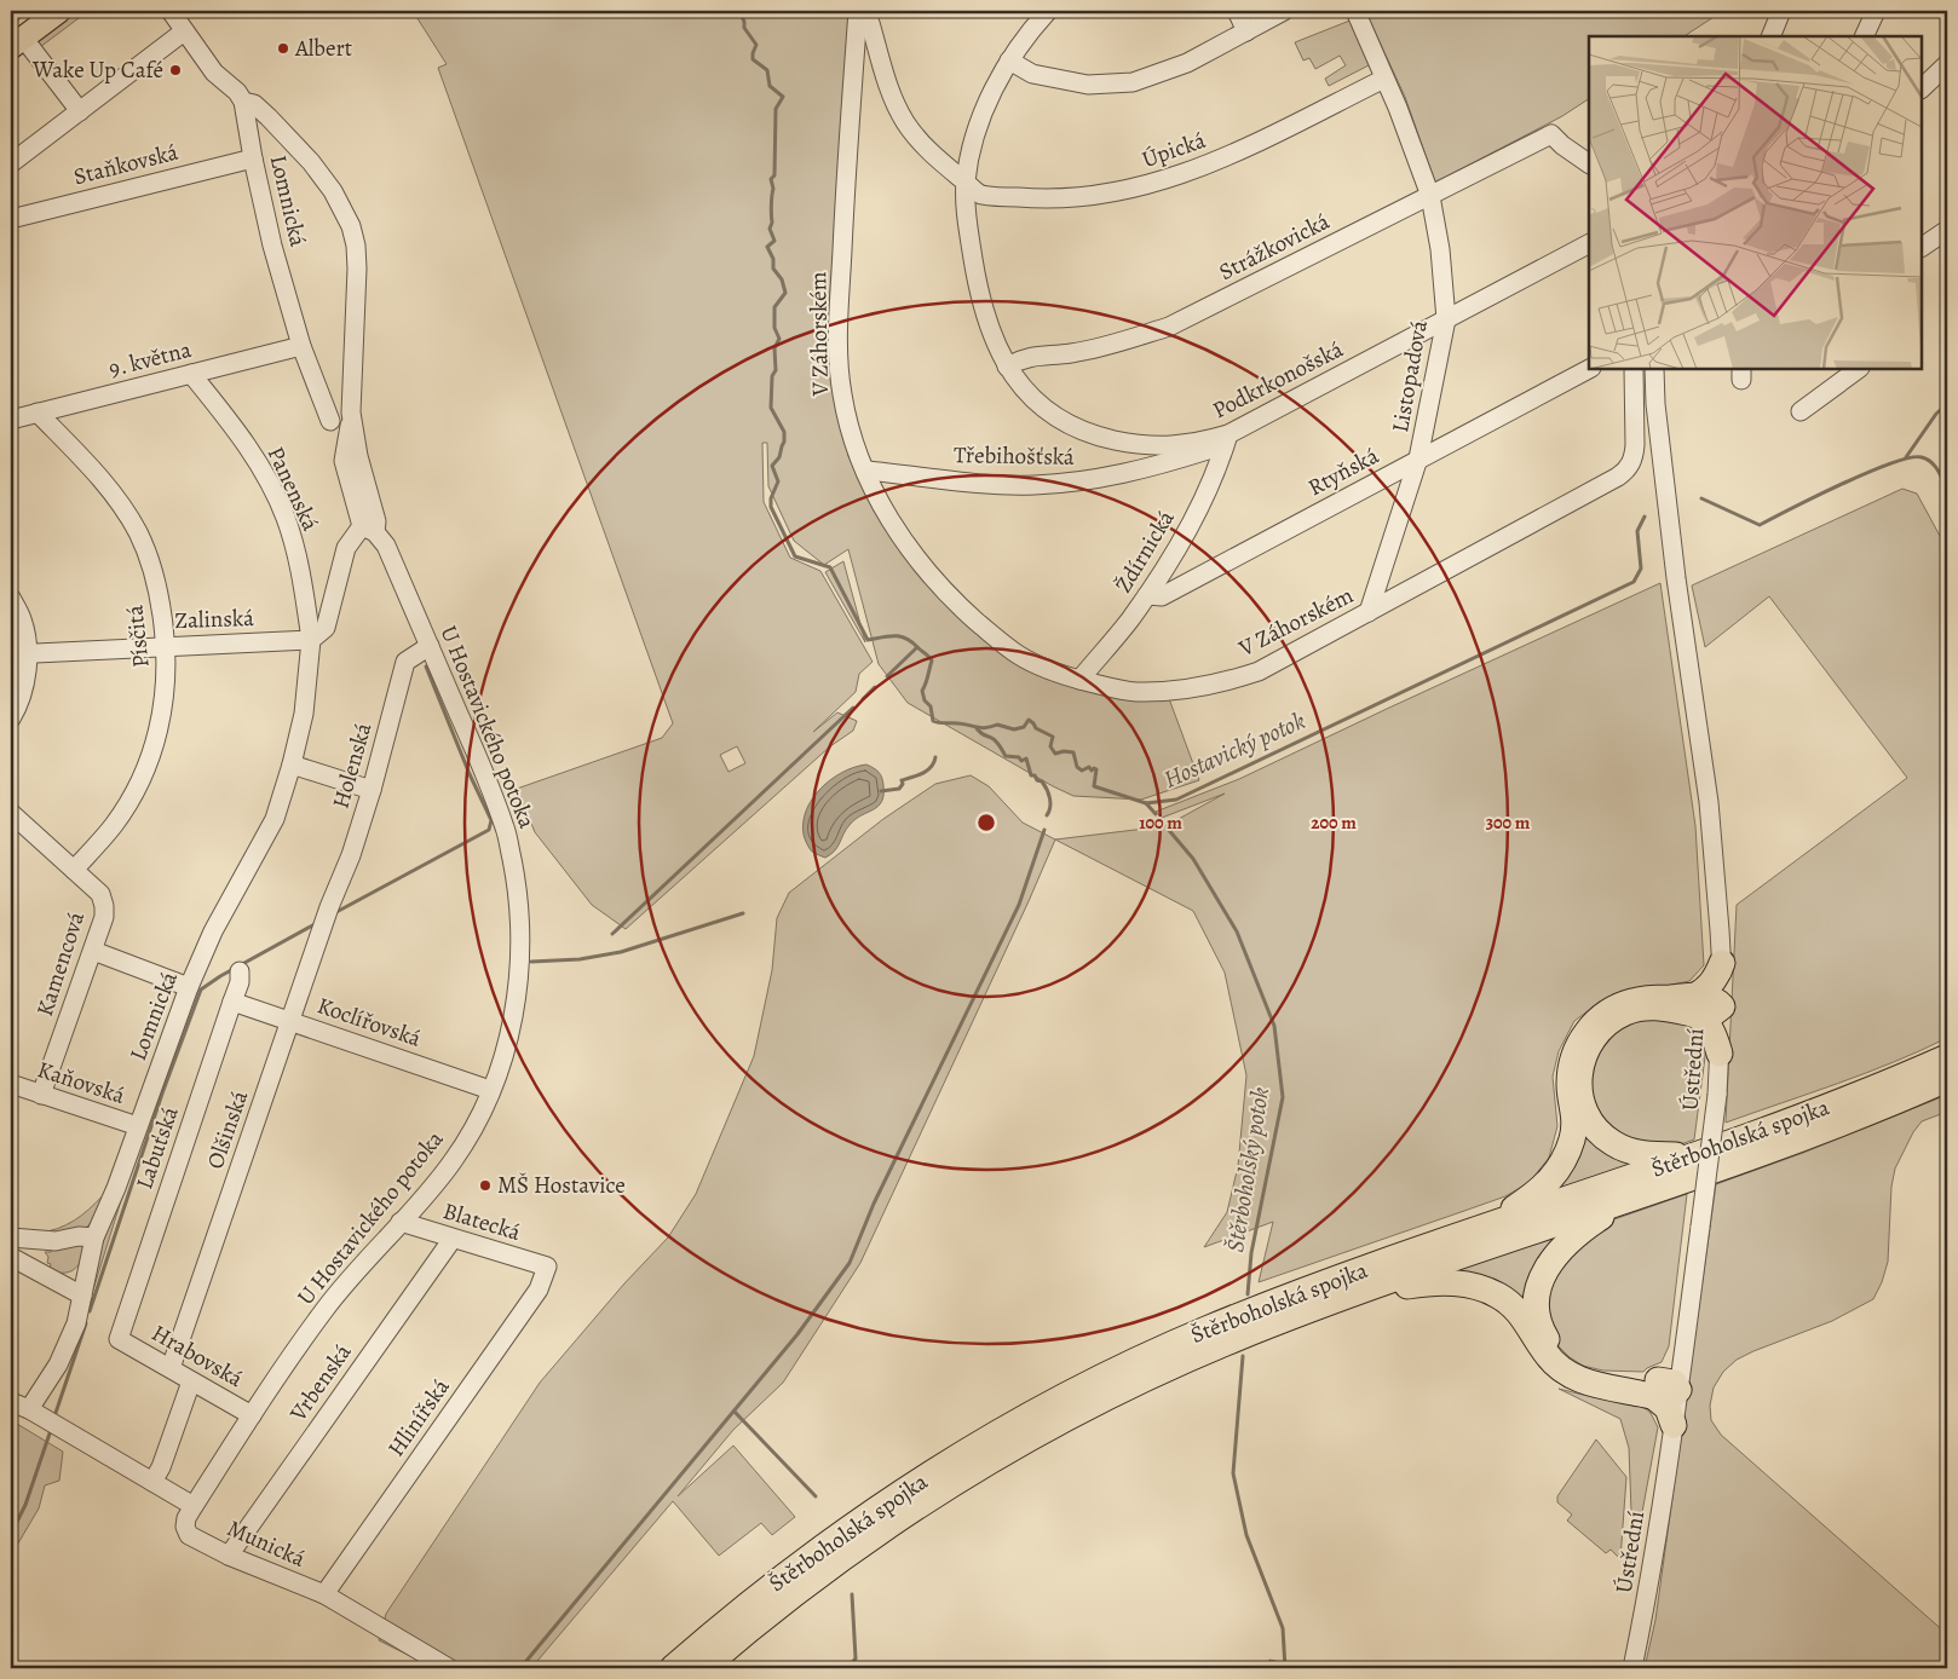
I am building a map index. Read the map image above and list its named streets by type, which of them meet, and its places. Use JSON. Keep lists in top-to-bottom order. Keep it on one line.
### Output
{"streets":{"highway":["Štěrboholská spojka"],"street":["Úpická","Staňkovská","Lomnická","Strážkovická","V Záhorském","9. května","Listopadová","Podkrkonošská","Třebihošťská","Rtyňská","Panenská","Ždírnická","Zalinská","Písčitá","U Hostavického potoka","Holenská","Kamencová","Koclířovská","Ústřední","Kaňovská","Olšinská","Labuťská","Blatecká","Hrabovská","Vrbenská","Hlinířská","Munická"]},"crossings":[["Úpická","Listopadová"],["Úpická","Podkrkonošská"],["Staňkovská","Lomnická"],["Lomnická","9. května"],["Lomnická","Panenská"],["Lomnická","Zalinská"],["Lomnická","Kaňovská"],["Strážkovická","Listopadová"],["Strážkovická","Podkrkonošská"],["V Záhorském","Listopadová"],["V Záhorském","Třebihošťská"],["V Záhorském","Ždírnická"],["9. května","Panenská"],["9. května","Písčitá"],["Listopadová","Podkrkonošská"],["Listopadová","Rtyňská"],["Podkrkonošská","Třebihošťská"],["Podkrkonošská","Ždírnická"],["Třebihošťská","Ždírnická"],["Rtyňská","Ždírnická"],["Panenská","Zalinská"],["Zalinská","Písčitá"],["Písčitá","Kamencová"],["U Hostavického potoka","Holenská"],["U Hostavického potoka","Koclířovská"],["U Hostavického potoka","Blatecká"],["U Hostavického potoka","Hrabovská"],["U Hostavického potoka","Munická"],["Holenská","Olšinská"],["Kamencová","Kaňovská"],["Koclířovská","Olšinská"],["Koclířovská","Labuťská"],["Olšinská","Hrabovská"],["Labuťská","Hrabovská"],["Blatecká","Vrbenská"],["Blatecká","Hlinířská"],["Vrbenská","Munická"],["Hlinířská","Munická"]],"water":["Hostavický potok","Štěrboholský potok"],"places":["Albert","Wake Up Café","MŠ Hostavice"],"rings":["100 m","200 m","300 m"]}
